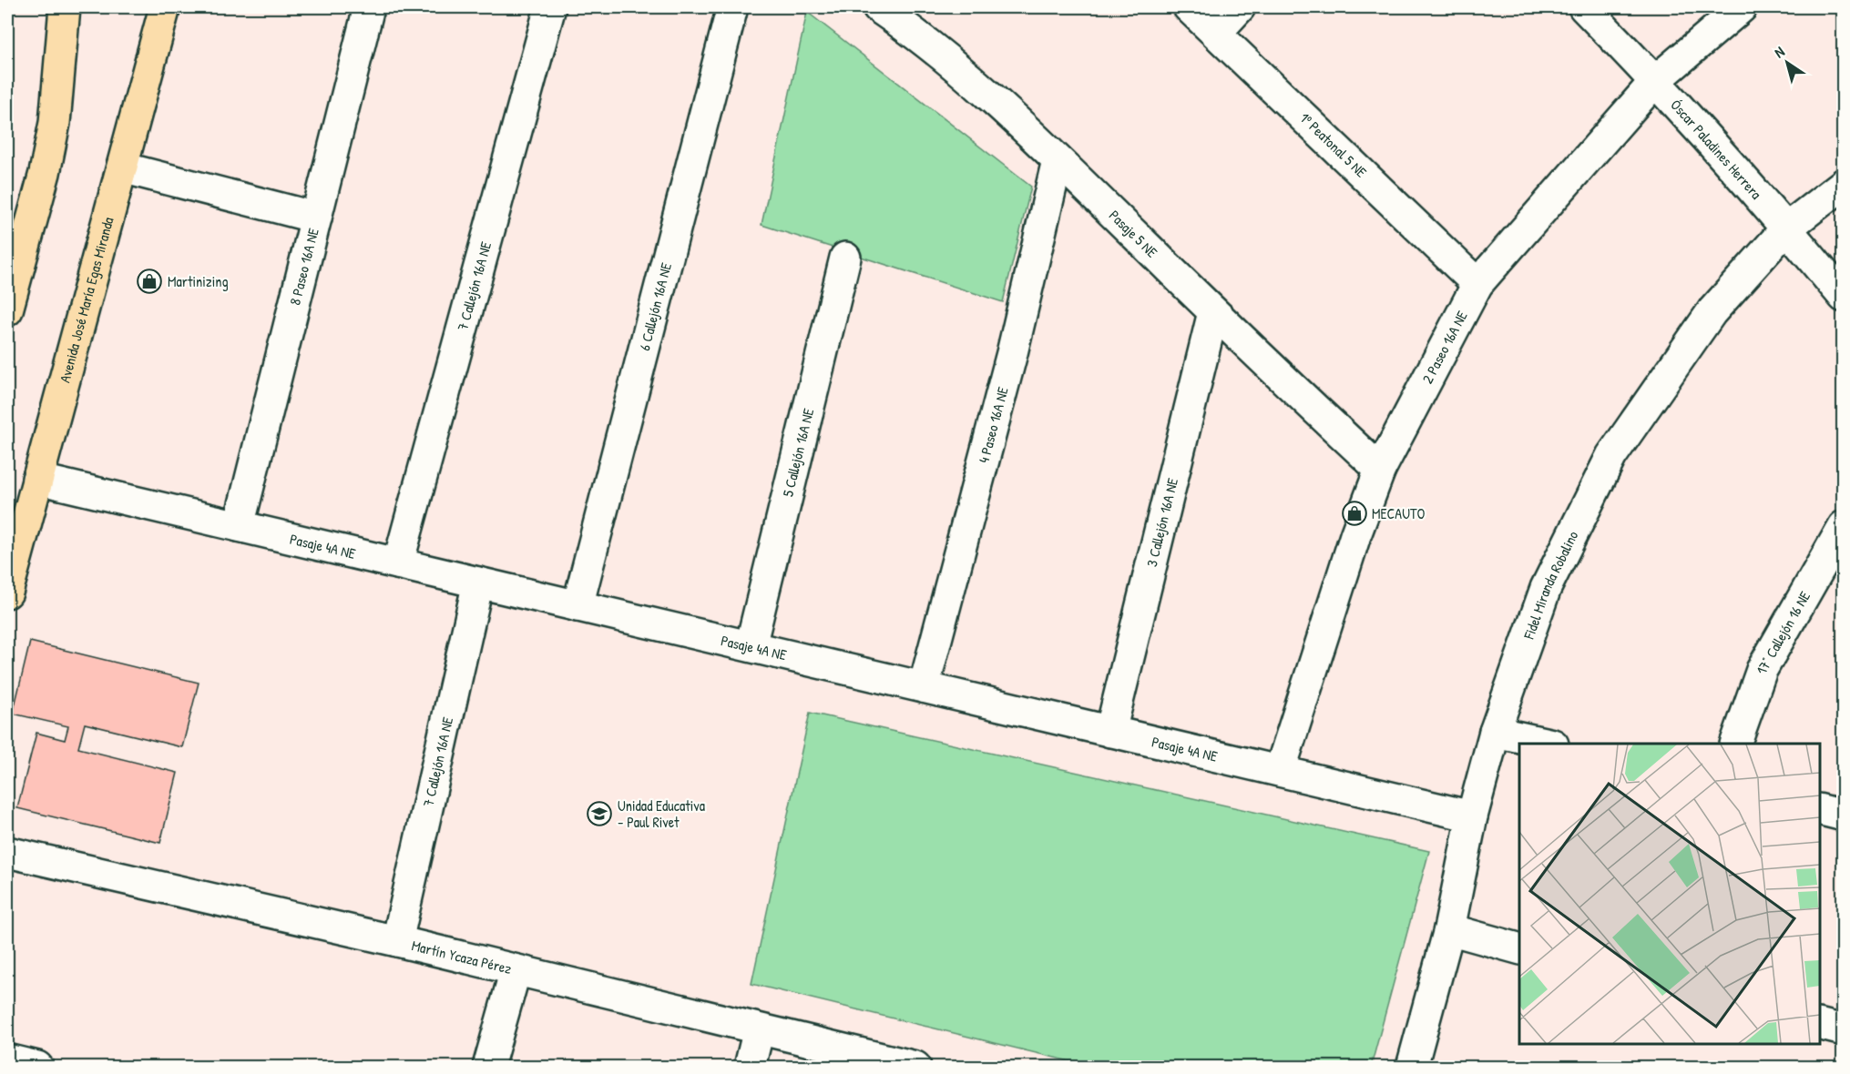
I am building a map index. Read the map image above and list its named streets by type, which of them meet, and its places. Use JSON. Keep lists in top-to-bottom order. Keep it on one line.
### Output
{"streets":{"main road":["Avenida José María Egas Miranda"],"street":["1º Peatonal 5 NE","Óscar Paladines Herrera","Pasaje 5 NE","8 Paseo 16A NE","7 Callejón 16A NE","6 Callejón 16A NE","2 Paseo 16A NE","4 Paseo 16A NE","5 Callejón 16A NE","3 Callejón 16A NE","Pasaje 4A NE","Fidel Miranda Robalino","17° Callejón 16 NE","Martín Ycaza Pérez"]},"crossings":[["1º Peatonal 5 NE","2 Paseo 16A NE"],["Óscar Paladines Herrera","2 Paseo 16A NE"],["Óscar Paladines Herrera","Fidel Miranda Robalino"],["Pasaje 5 NE","2 Paseo 16A NE"],["Pasaje 5 NE","4 Paseo 16A NE"],["Pasaje 5 NE","3 Callejón 16A NE"],["8 Paseo 16A NE","Pasaje 4A NE"],["7 Callejón 16A NE","Pasaje 4A NE"],["7 Callejón 16A NE","Martín Ycaza Pérez"],["Avenida José María Egas Miranda","Pasaje 4A NE"],["6 Callejón 16A NE","Pasaje 4A NE"],["2 Paseo 16A NE","Pasaje 4A NE"],["4 Paseo 16A NE","Pasaje 4A NE"],["5 Callejón 16A NE","Pasaje 4A NE"],["3 Callejón 16A NE","Pasaje 4A NE"],["Pasaje 4A NE","Fidel Miranda Robalino"]],"places":{"shop":["Martinizing","MECAUTO"],"school or university":["Unidad Educativa - Paul Rivet"]},"north":"top left"}
